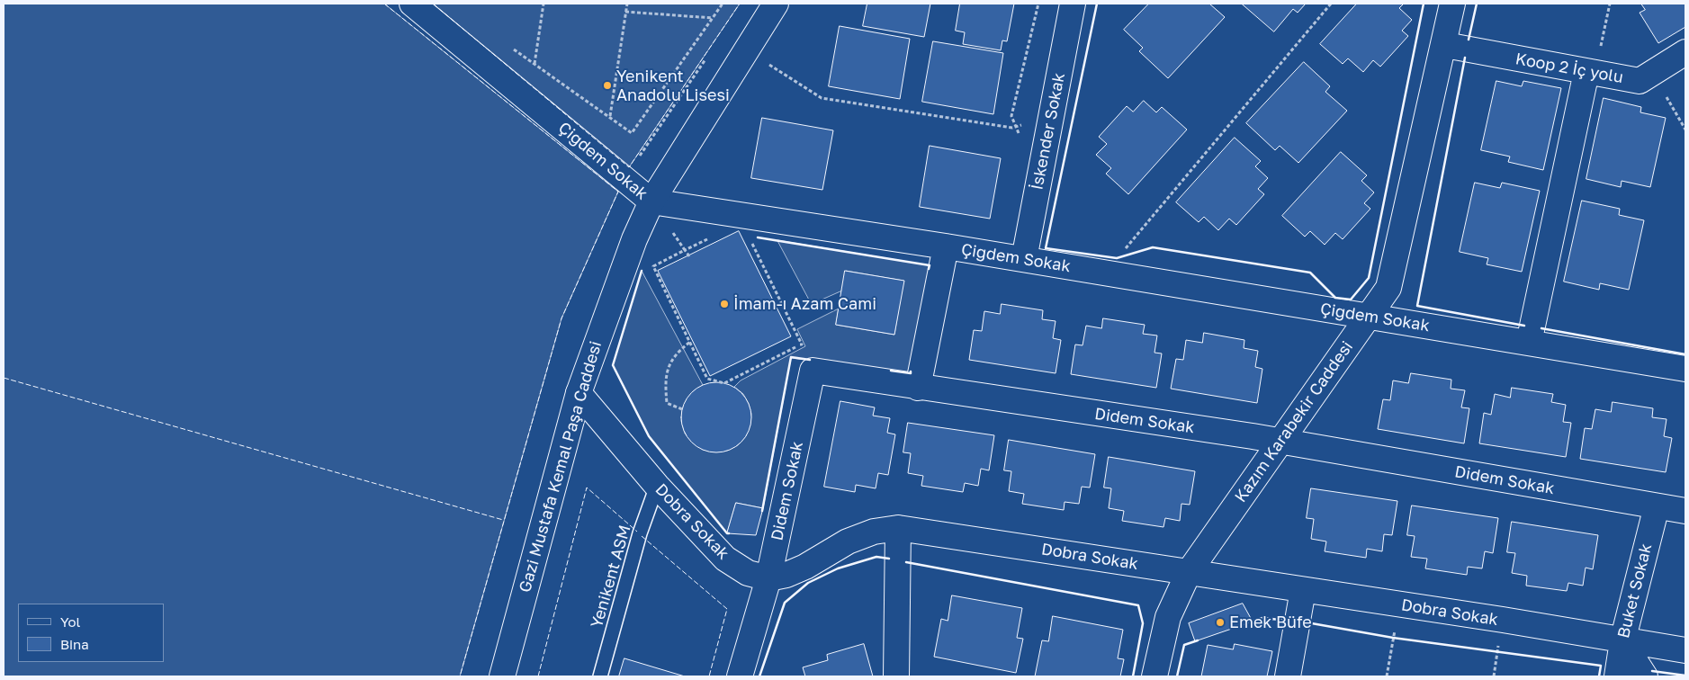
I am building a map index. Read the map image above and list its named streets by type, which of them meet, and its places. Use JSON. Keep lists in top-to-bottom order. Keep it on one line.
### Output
{"streets":{"street":["Koop 2 İç yolu","İskender Sokak","Çiğdem Sokak","Didem Sokak","Kazım Karabekir Caddesi","Gazi Mustafa Kemal Paşa Caddesi","Dobra Sokak","Buket Sokak"],"lane":["Yenikent ASM"]},"crossings":[["Koop 2 İç yolu","Kazım Karabekir Caddesi"],["İskender Sokak","Çiğdem Sokak"],["Çiğdem Sokak","Kazım Karabekir Caddesi"],["Çiğdem Sokak","Gazi Mustafa Kemal Paşa Caddesi"],["Didem Sokak","Kazım Karabekir Caddesi"],["Didem Sokak","Dobra Sokak"],["Didem Sokak","Buket Sokak"],["Kazım Karabekir Caddesi","Dobra Sokak"],["Gazi Mustafa Kemal Paşa Caddesi","Dobra Sokak"],["Dobra Sokak","Yenikent ASM"],["Dobra Sokak","Buket Sokak"]],"places":["Yenikent Anadolu Lisesi","İmam-ı Azam Cami","Emek Büfe"],"legend":["Yol","Bina"]}
